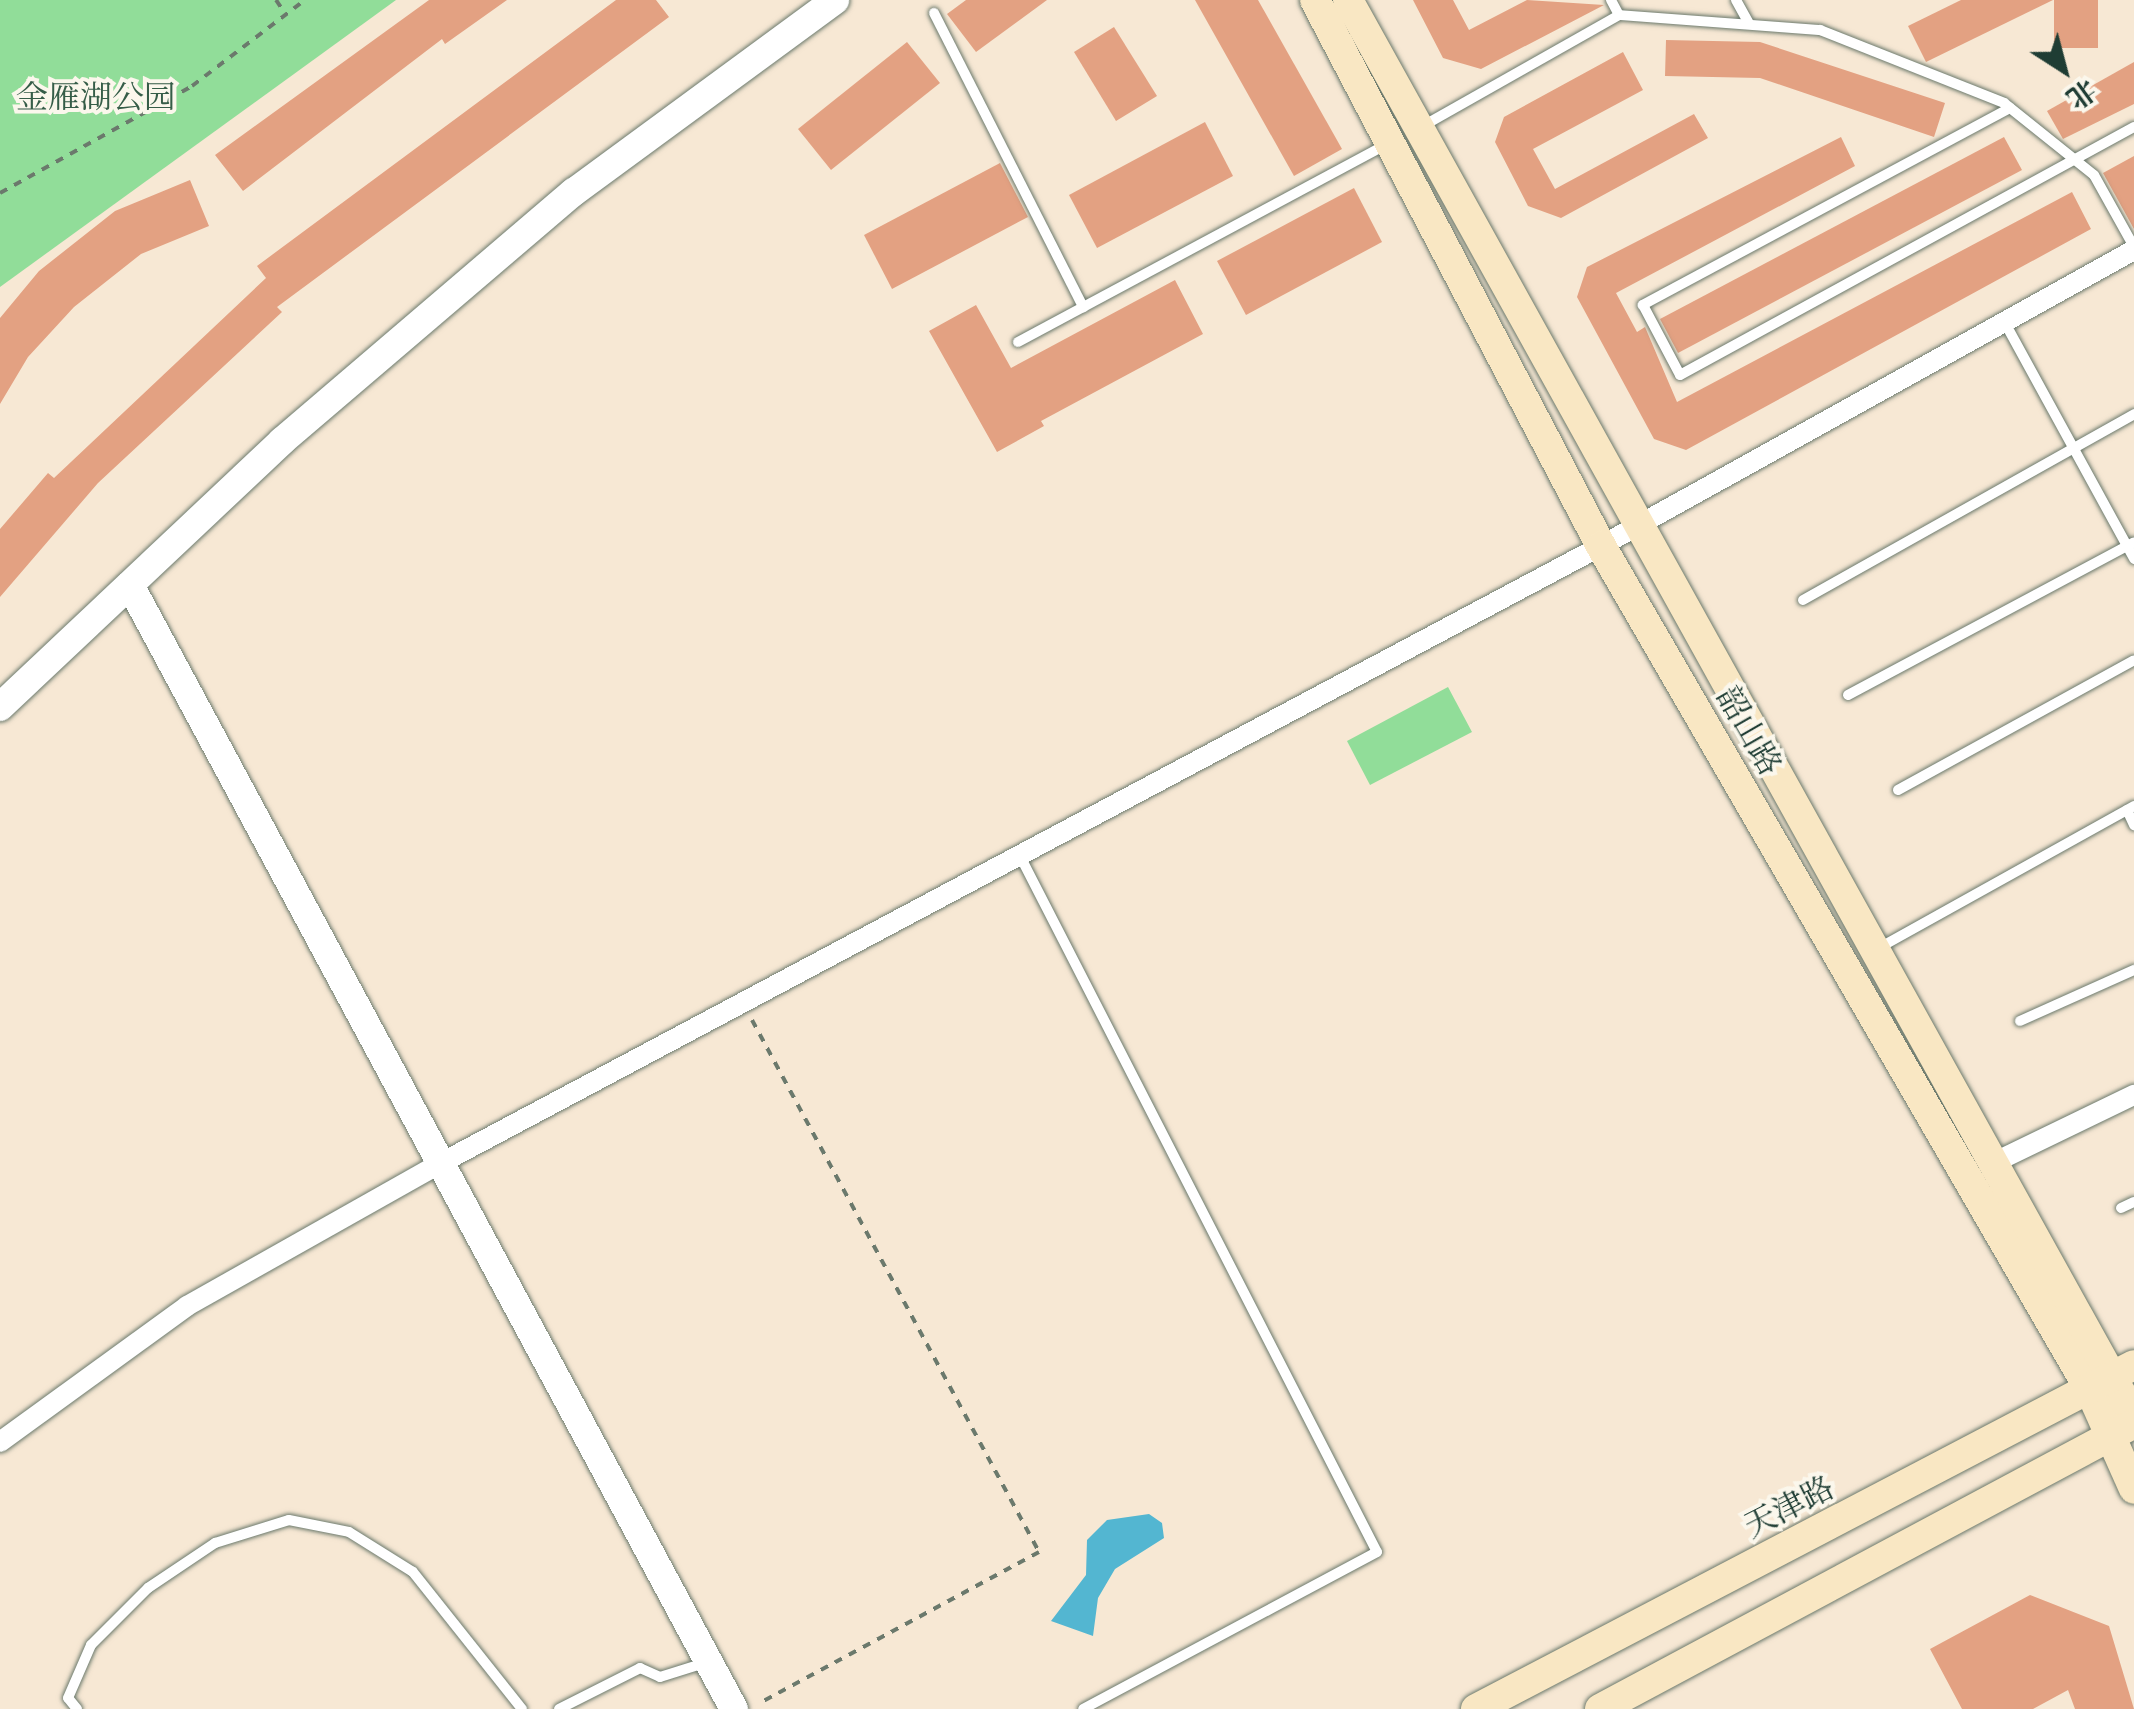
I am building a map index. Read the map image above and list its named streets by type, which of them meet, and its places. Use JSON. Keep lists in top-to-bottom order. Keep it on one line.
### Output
{"streets":{"main road":["韶山路","天津路"]},"crossings":[["韶山路","天津路"]],"parks":["金雁湖公园"],"north":"bottom right"}
